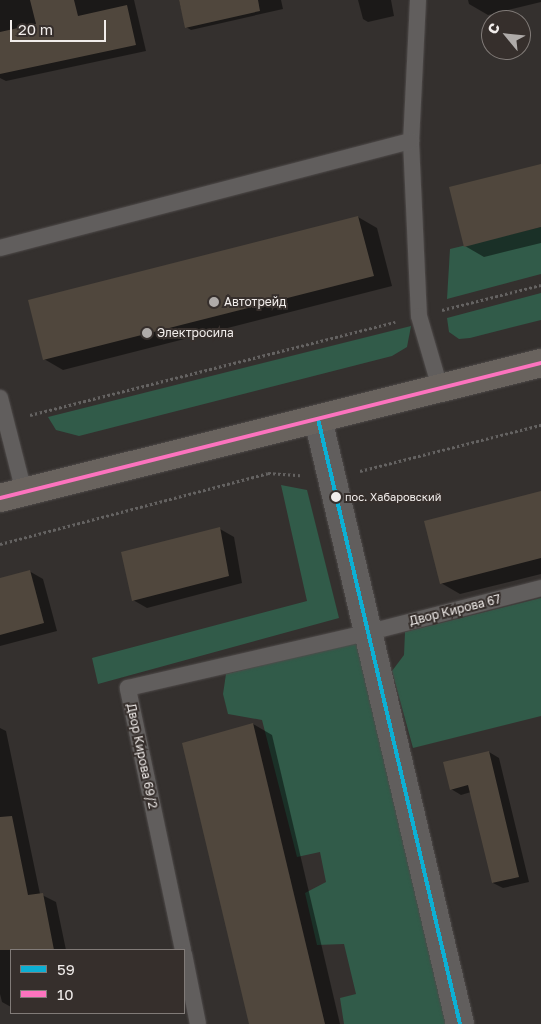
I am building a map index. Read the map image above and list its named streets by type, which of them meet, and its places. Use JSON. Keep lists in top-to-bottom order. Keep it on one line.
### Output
{"streets":{"lane":["Двор Кирова 67","Двор Кирова 69/2"]},"crossings":[["Двор Кирова 67","Двор Кирова 69/2"]],"places":["Автотрейд","Электросила","пос. Хабаровский"],"lines":["transit line 10","transit line 59"],"legend":["59","10"],"scale_bar":"20 m","north":"top left"}
